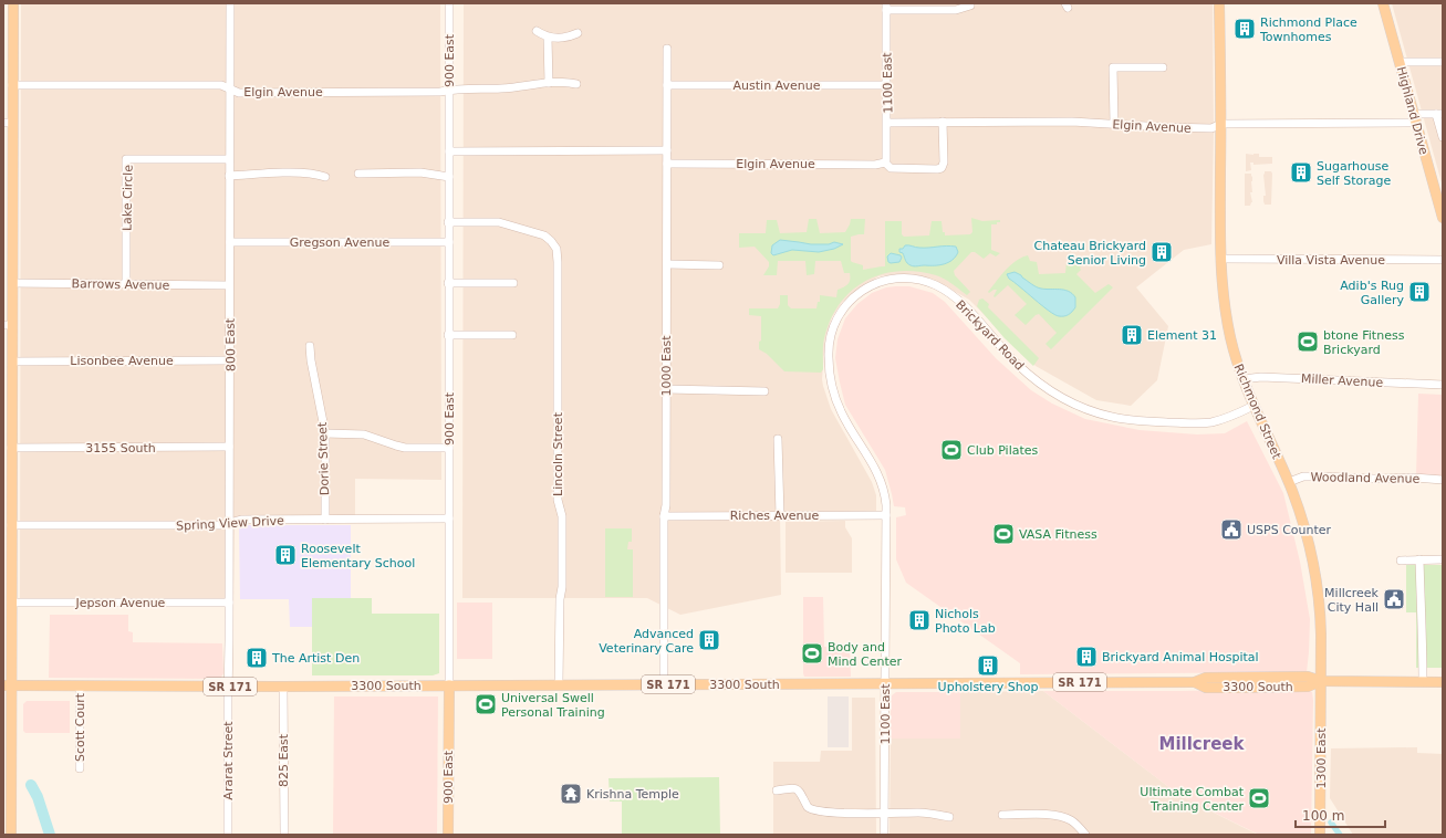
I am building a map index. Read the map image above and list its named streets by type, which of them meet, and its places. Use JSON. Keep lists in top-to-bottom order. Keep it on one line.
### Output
{"streets":{"main road":["900 East","Highland Drive","Richmond Street","SR 171","3300 South","1300 East"],"street":["1100 East","Austin Avenue","Elgin Avenue","Lake Circle","Gregson Avenue","Villa Vista Avenue","Barrows Avenue","Brickyard Road","800 East","Lisonbee Avenue","1000 East","Miller Avenue","3155 South","Lincoln Street","Dorie Street","Woodland Avenue","Riches Avenue","Spring View Drive","Jepson Avenue","Scott Court","Ararat Street","825 East"]},"crossings":[["900 East","Elgin Avenue"],["900 East","Gregson Avenue"],["900 East","Lincoln Street"],["900 East","Spring View Drive"],["900 East","3300 South"],["1100 East","Austin Avenue"],["1100 East","Elgin Avenue"],["1100 East","Brickyard Road"],["1100 East","Riches Avenue"],["1100 East","3300 South"],["Austin Avenue","1000 East"],["Elgin Avenue","Highland Drive"],["Elgin Avenue","800 East"],["Elgin Avenue","1000 East"],["Elgin Avenue","Richmond Street"],["Lake Circle","Barrows Avenue"],["Lake Circle","800 East"],["Gregson Avenue","800 East"],["Villa Vista Avenue","Richmond Street"],["Barrows Avenue","800 East"],["Brickyard Road","Richmond Street"],["Brickyard Road","Riches Avenue"],["800 East","Lisonbee Avenue"],["800 East","3155 South"],["800 East","Spring View Drive"],["800 East","Jepson Avenue"],["800 East","3300 South"],["800 East","Ararat Street"],["1000 East","Riches Avenue"],["1000 East","3300 South"],["Miller Avenue","Richmond Street"],["Richmond Street","Woodland Avenue"],["Richmond Street","3300 South"],["Richmond Street","1300 East"],["Lincoln Street","3300 South"],["Dorie Street","Spring View Drive"],["3300 South","Scott Court"],["3300 South","1300 East"],["3300 South","Ararat Street"],["3300 South","825 East"]],"districts":["Millcreek"],"places":{"building":["Richmond Place Townhomes","Sugarhouse Self Storage","Chateau Brickyard Senior Living","Adib's Rug Gallery","Element 31","Roosevelt Elementary School","Nichols Photo Lab","Advanced Veterinary Care","Brickyard Animal Hospital","The Artist Den","Upholstery Shop"],"sports":["btone Fitness Brickyard","Club Pilates","VASA Fitness","Body and Mind Center","Universal Swell Personal Training","Ultimate Combat Training Center"],"public building":["USPS Counter","Millcreek City Hall"],"temple":["Krishna Temple"]},"scale_bar":"100 m"}
